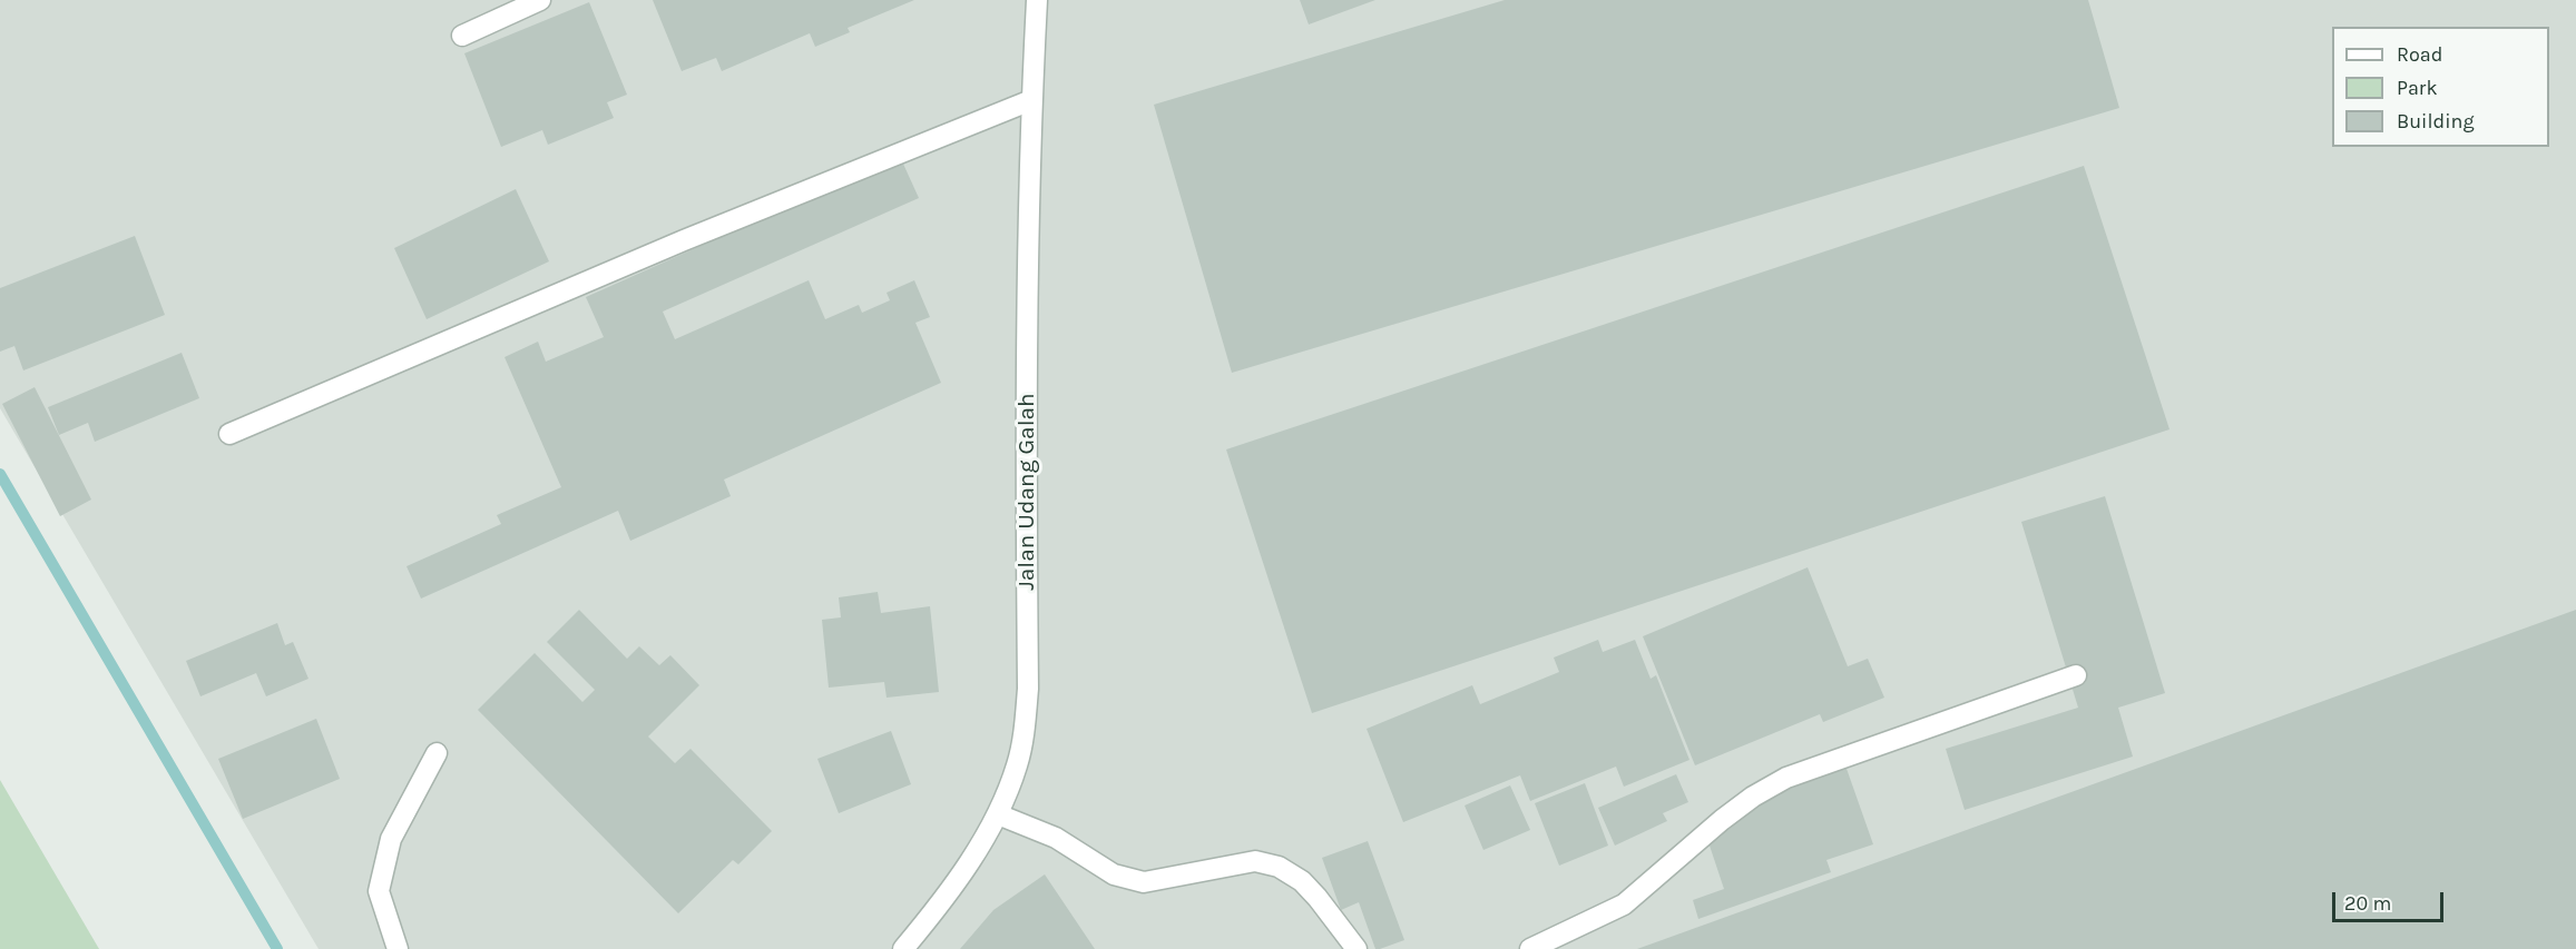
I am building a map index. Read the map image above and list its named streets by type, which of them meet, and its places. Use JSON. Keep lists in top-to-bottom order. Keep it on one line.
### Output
{"streets":{"street":["Jalan Udang Galah"]},"legend":["Road","Park","Building"],"scale_bar":"20 m"}
